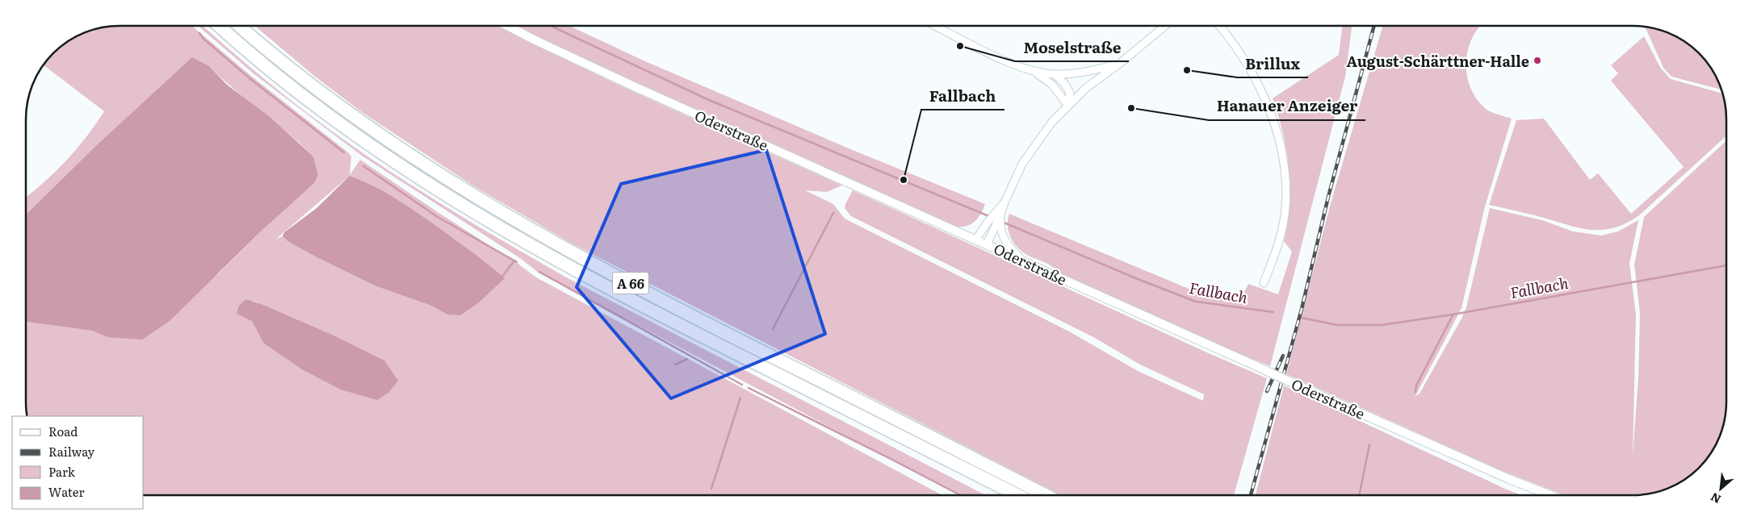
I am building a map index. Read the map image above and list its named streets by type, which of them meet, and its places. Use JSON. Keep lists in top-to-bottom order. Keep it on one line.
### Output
{"streets":{"highway":["A 66"],"street":["Oderstraße"]},"water":["Fallbach"],"places":["Moselstraße","August-Schärttner-Halle","Brillux","Hanauer Anzeiger","Fallbach"],"legend":["Road","Railway","Park","Water"],"north":"bottom left"}
